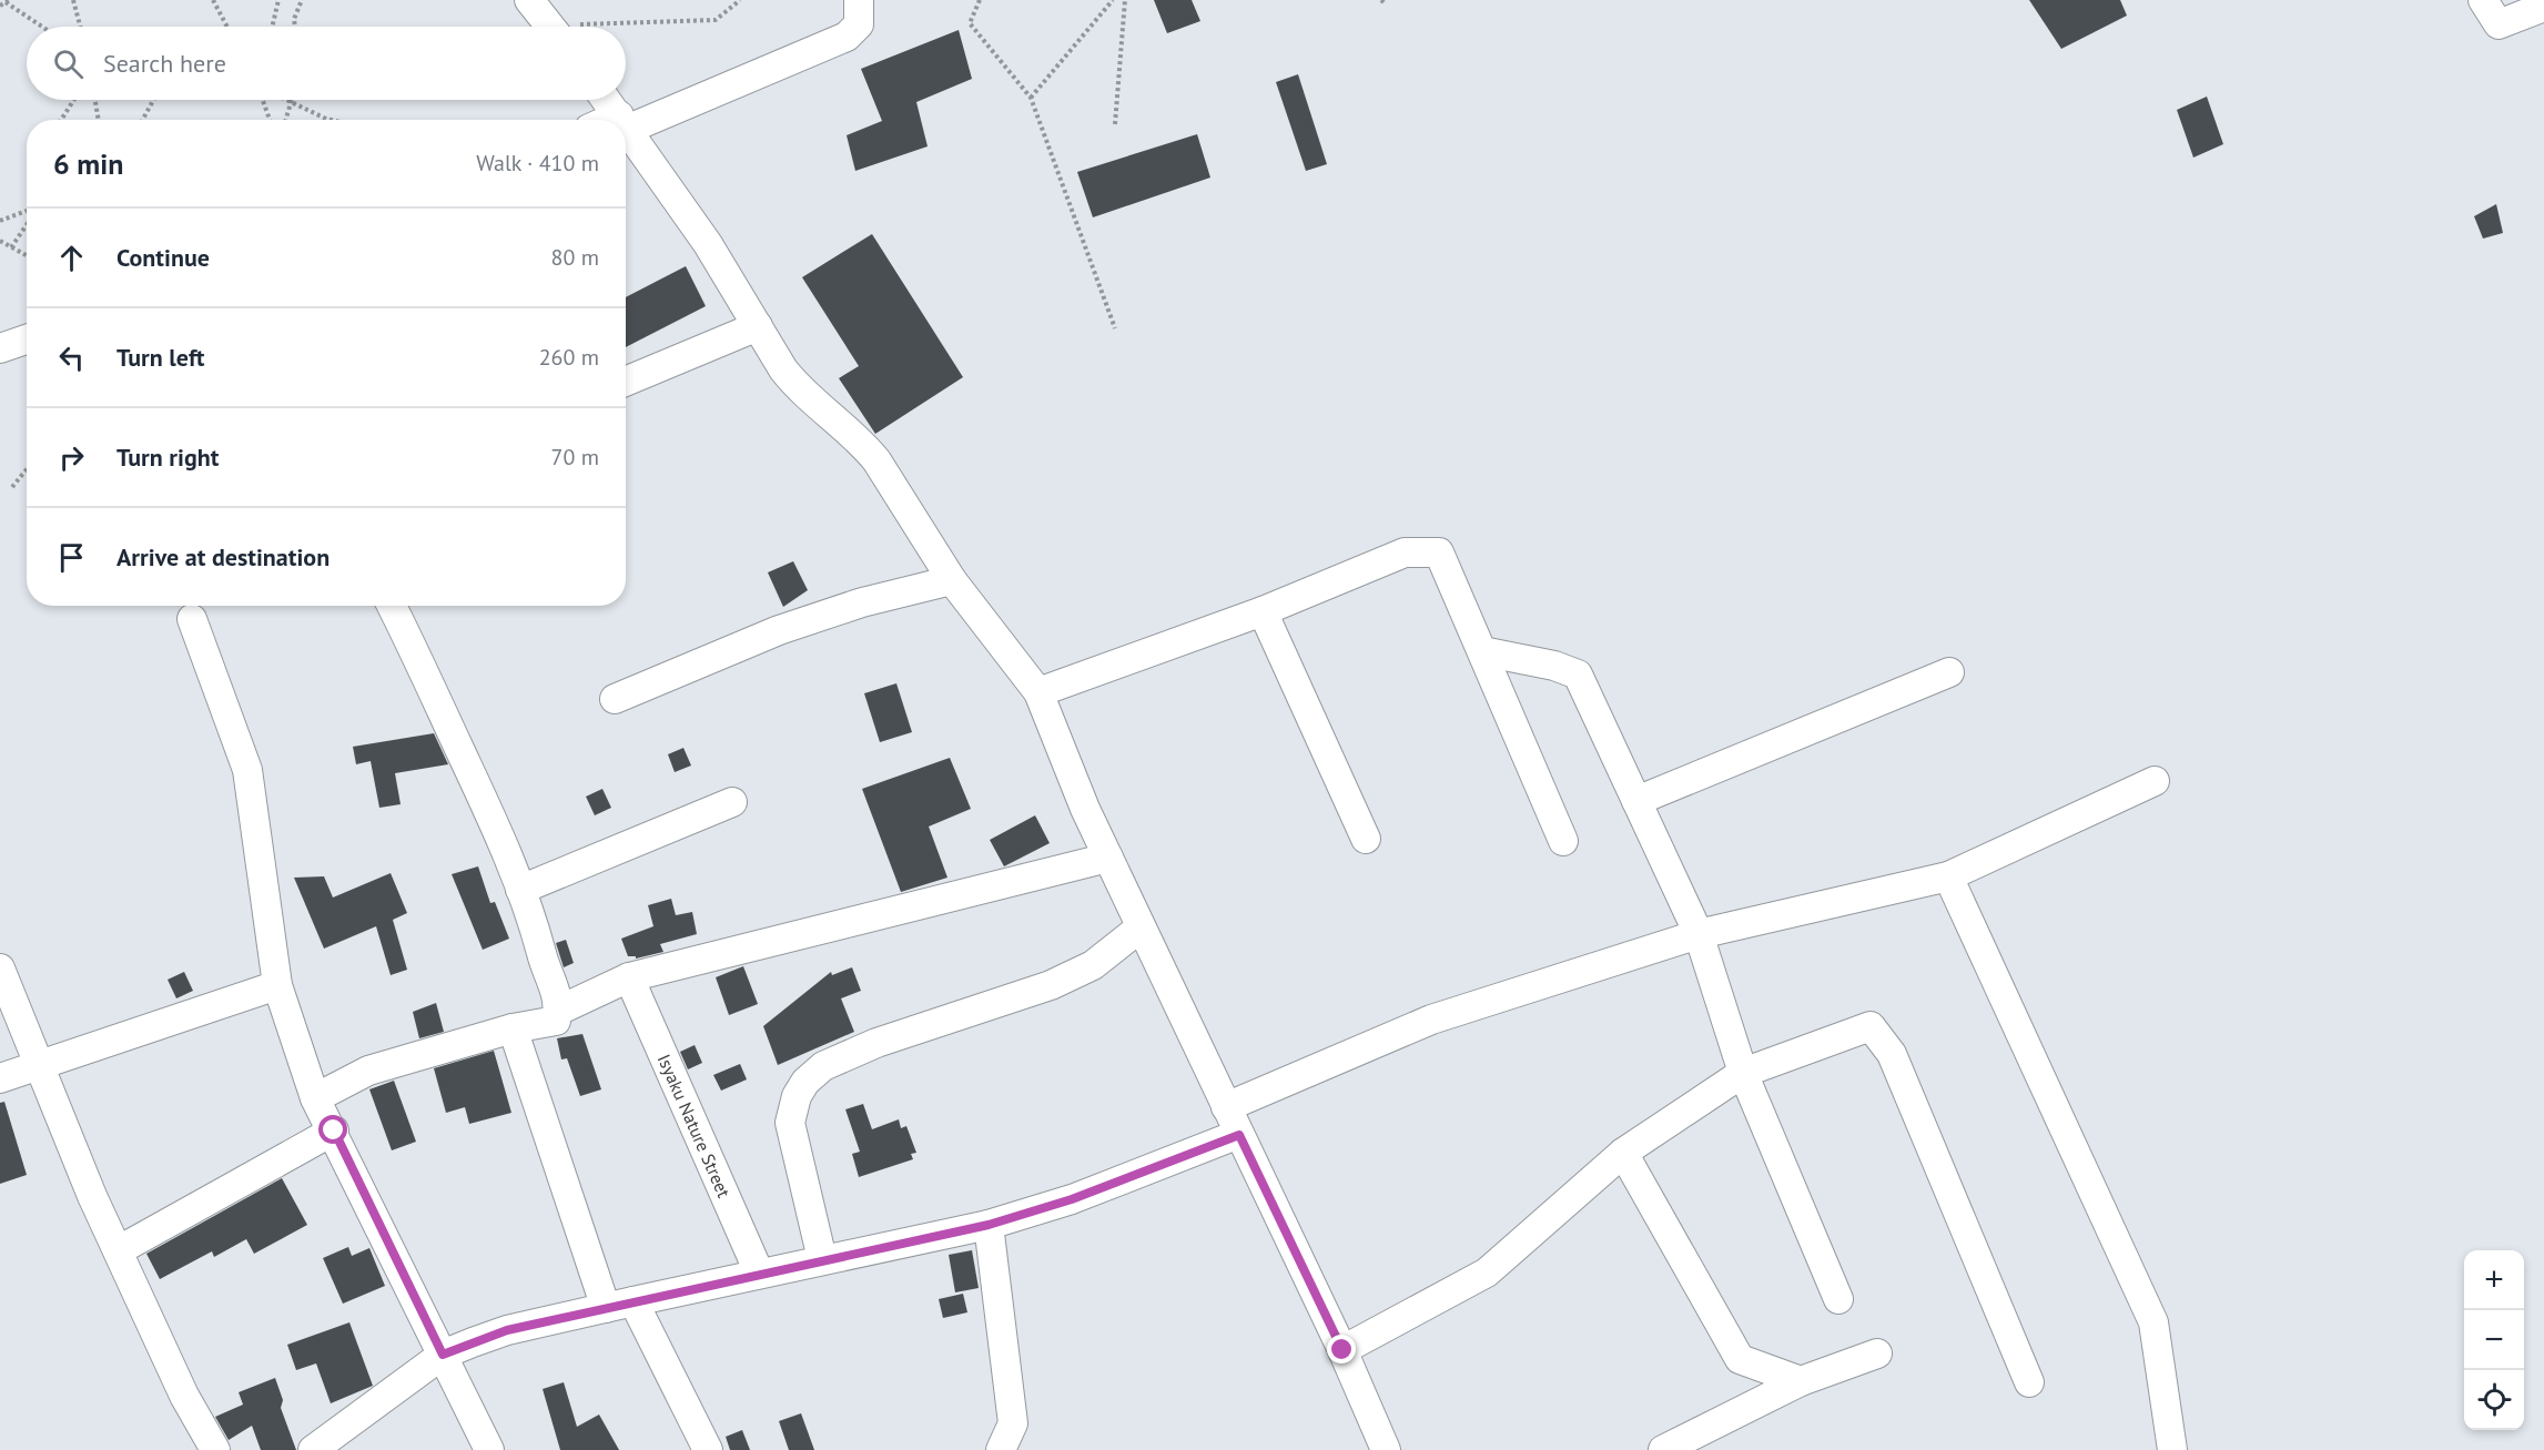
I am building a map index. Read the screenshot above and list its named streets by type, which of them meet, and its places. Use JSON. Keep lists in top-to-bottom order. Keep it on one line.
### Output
{"streets":{"street":["Isyaku Nature Street"]},"page":{"search":"Search here","heading":["6 min","Walk · 410 m"],"list":[["Continue","80 m"],["Turn left","260 m"],["Turn right","70 m"],"Arrive at destination"],"map_buttons":["+","−"]}}
